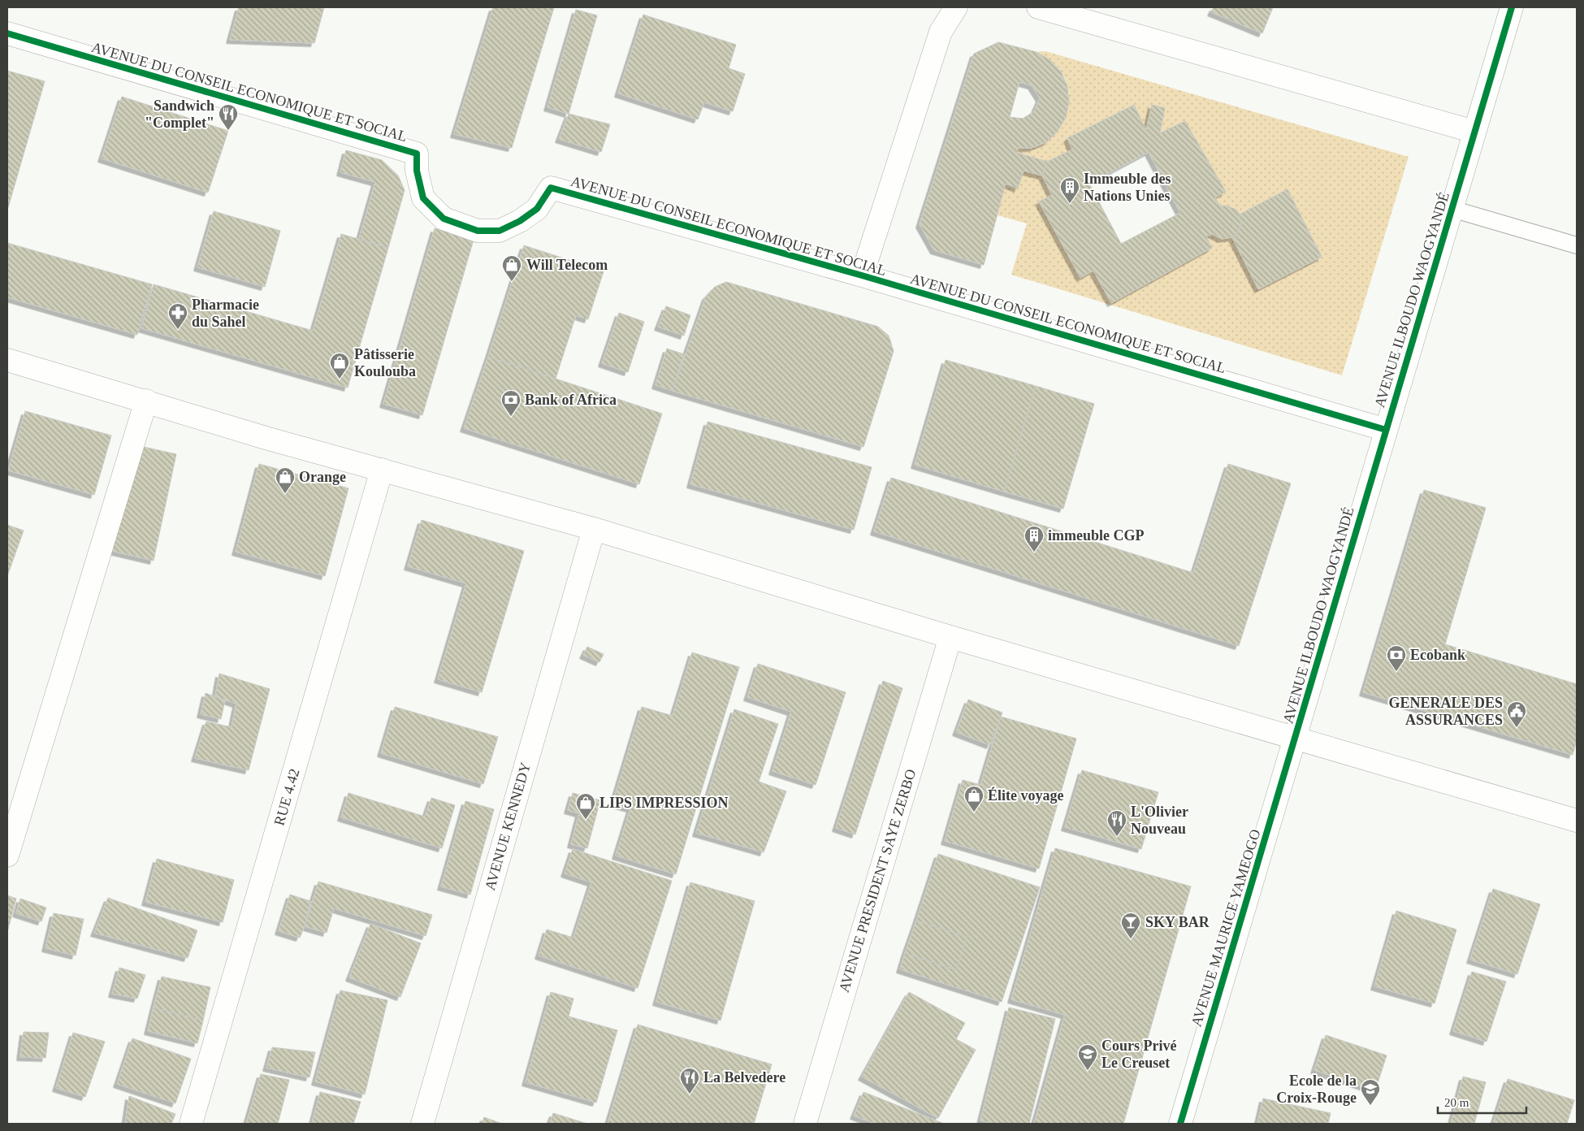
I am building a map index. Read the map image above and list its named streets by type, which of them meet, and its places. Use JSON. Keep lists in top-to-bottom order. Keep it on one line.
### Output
{"streets":{"street":["AVENUE DU CONSEIL ECONOMIQUE ET SOCIAL","AVENUE ILBOUDO WAOGYANDÉ","RUE 4.42","AVENUE KENNEDY","AVENUE PRESIDENT SAYE ZERBO","AVENUE MAURICE YAMEOGO"]},"crossings":[["AVENUE DU CONSEIL ECONOMIQUE ET SOCIAL","AVENUE ILBOUDO WAOGYANDÉ"],["AVENUE ILBOUDO WAOGYANDÉ","AVENUE MAURICE YAMEOGO"]],"places":{"restaurant":["Sandwich \"Complet\"","L'Olivier Nouveau","La Belvedere"],"building":["Immeuble des Nations Unies","immeuble CGP"],"shop":["Will Telecom","Pâtisserie Koulouba","Orange","Élite voyage","LIPS IMPRESSION"],"pharmacy":["Pharmacie du Sahel"],"bank":["Bank of Africa","Ecobank"],"public building":["GENERALE DES ASSURANCES"],"bar":["SKY BAR"],"school or university":["Cours Privé Le Creuset","Ecole de la Croix-Rouge"]},"scale_bar":"20 m"}
